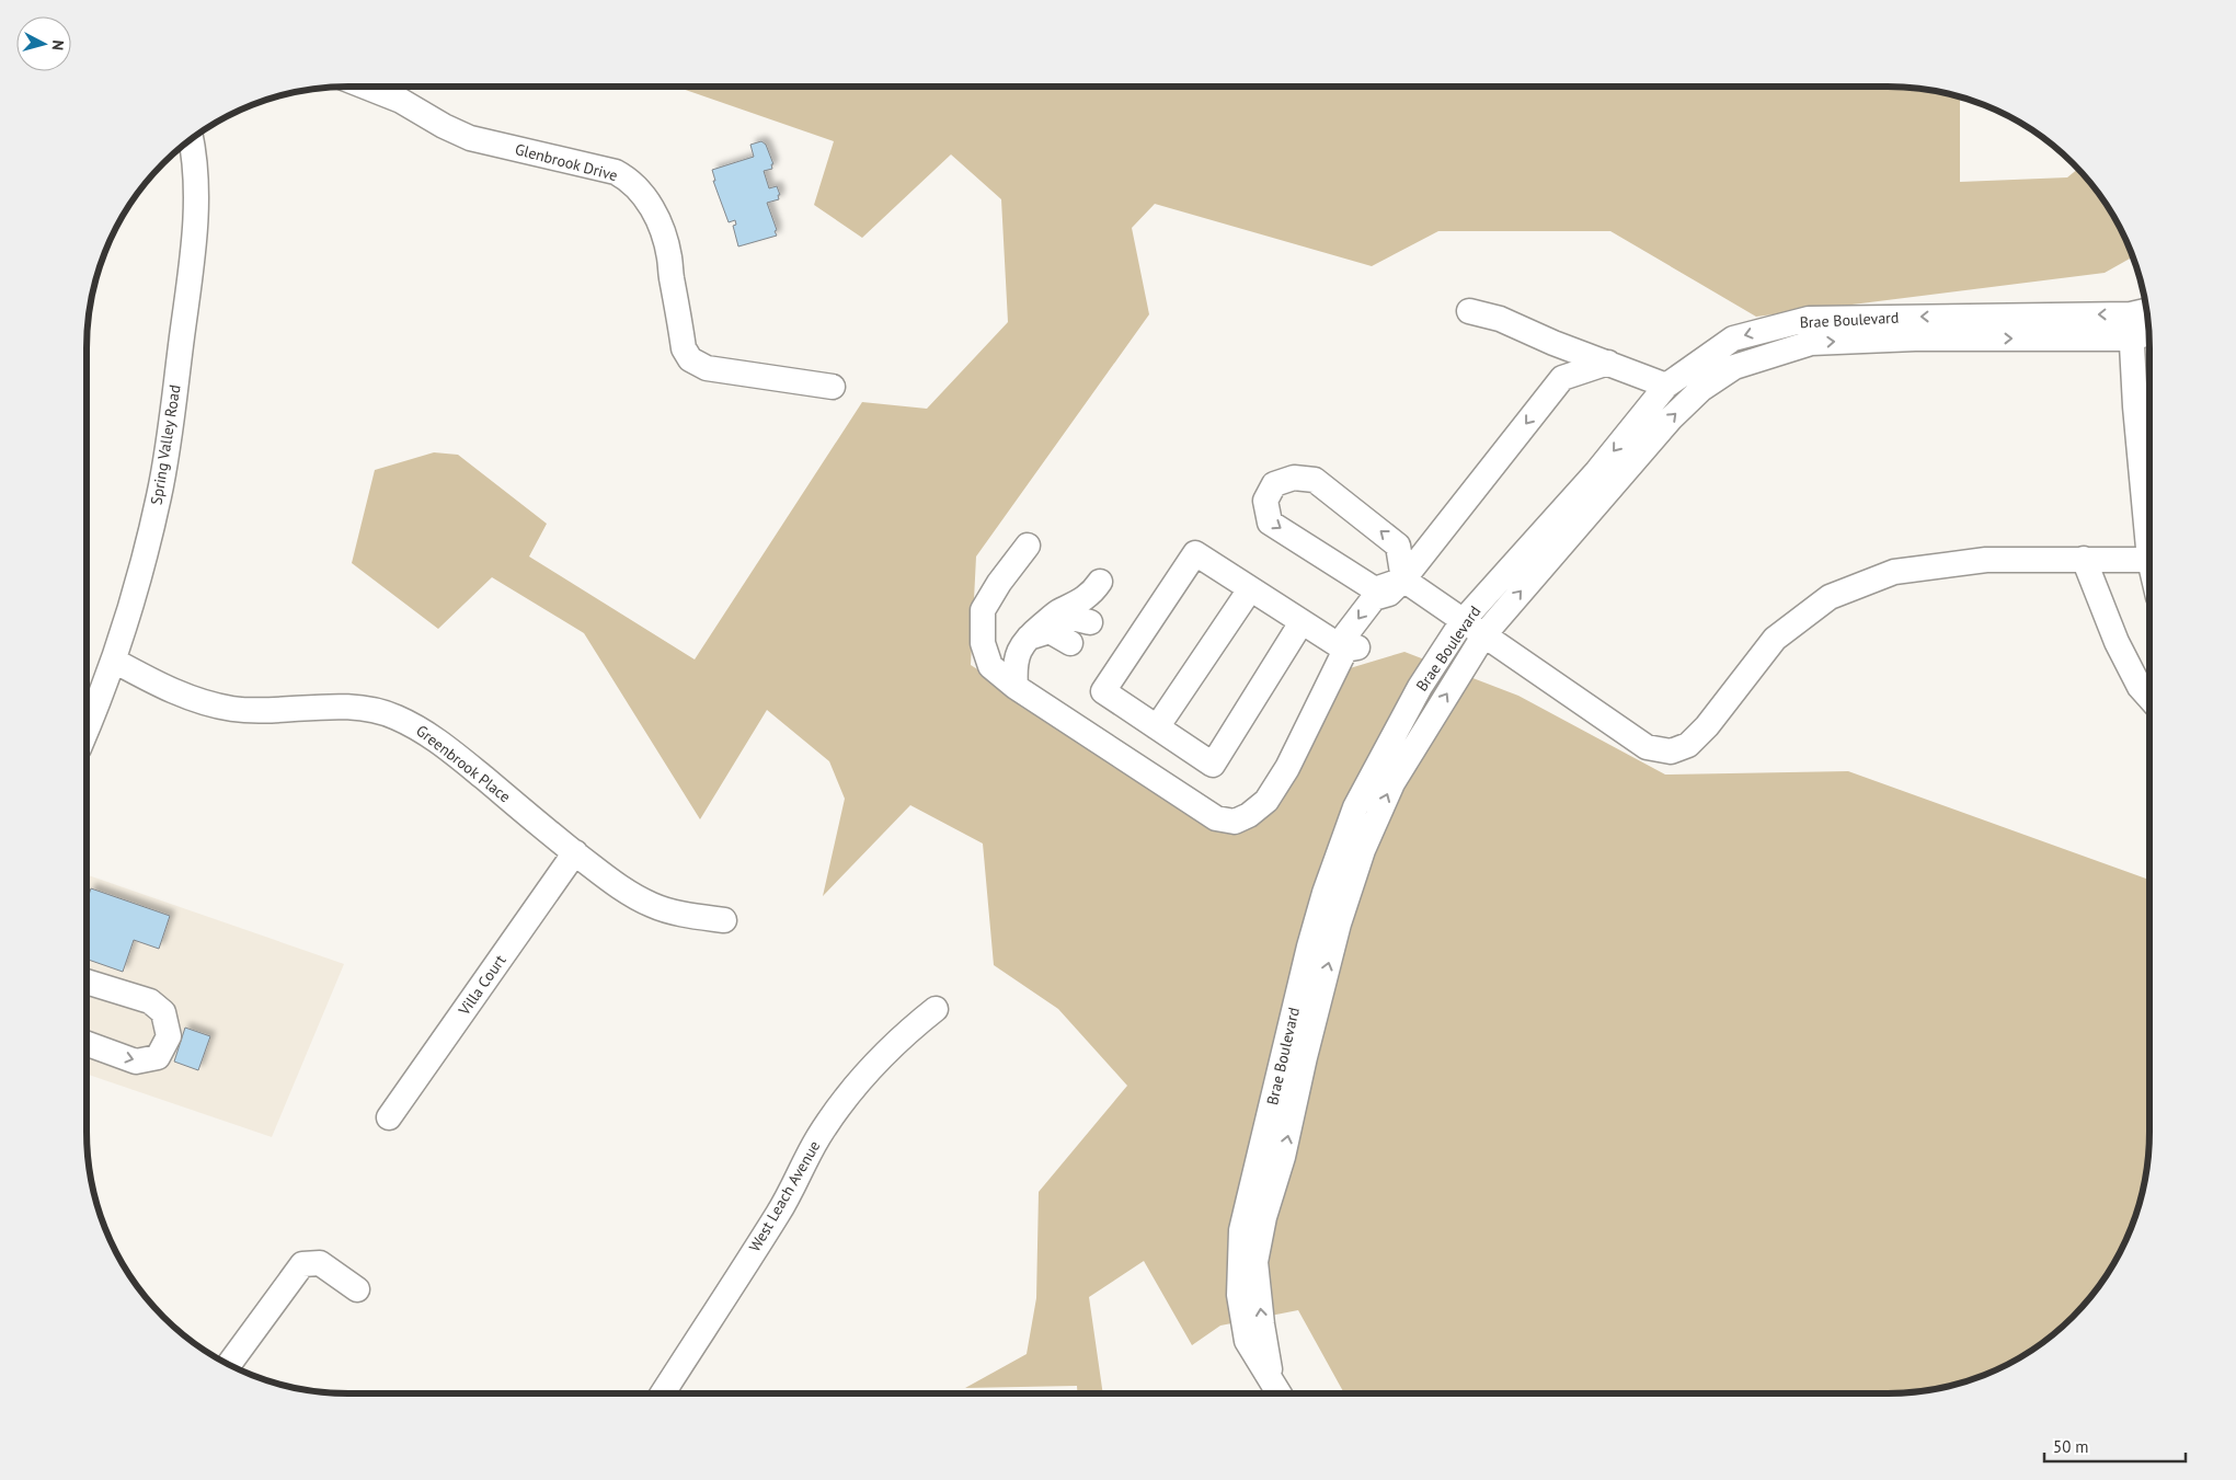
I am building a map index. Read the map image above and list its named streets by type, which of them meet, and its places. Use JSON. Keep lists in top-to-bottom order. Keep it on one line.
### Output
{"streets":{"street":["Glenbrook Drive","Brae Boulevard","Spring Valley Road","Greenbrook Place","Villa Court","West Leach Avenue"]},"crossings":[["Spring Valley Road","Greenbrook Place"],["Greenbrook Place","Villa Court"]],"scale_bar":"50 m","north":"right"}
